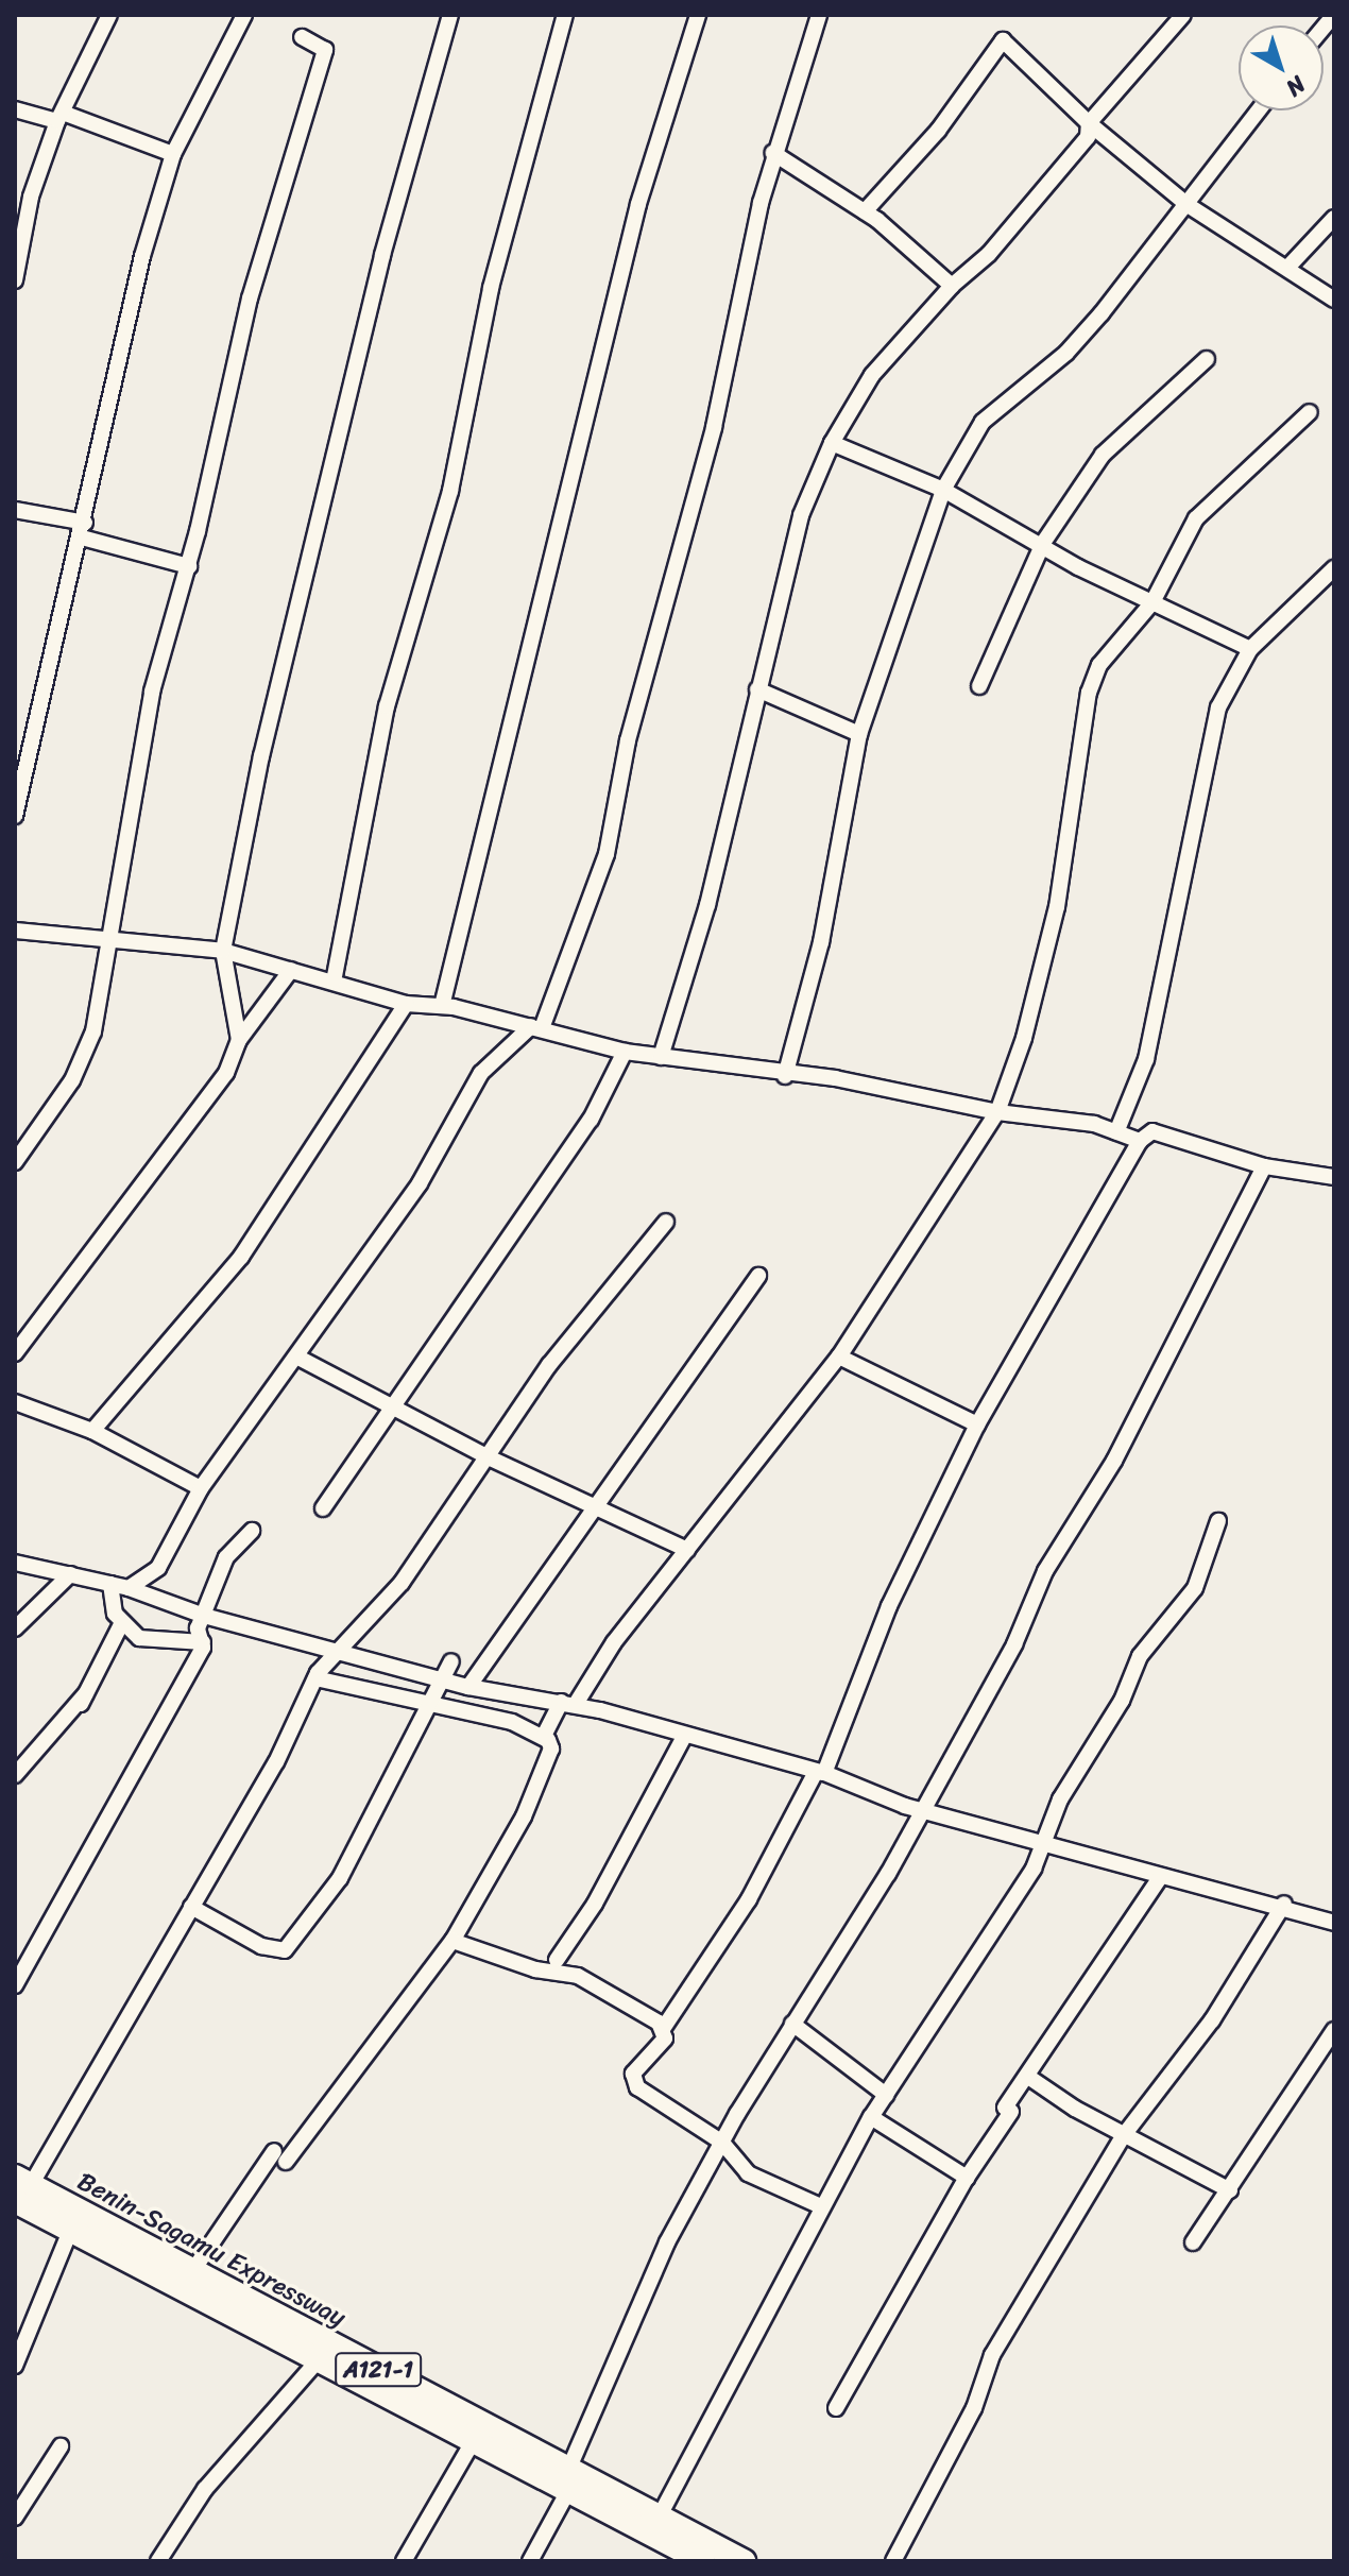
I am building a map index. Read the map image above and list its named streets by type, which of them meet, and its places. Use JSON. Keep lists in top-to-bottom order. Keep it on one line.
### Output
{"streets":{"highway":["Benin-Sagamu Expressway","A121-1"]},"crossings":[["Benin-Sagamu Expressway","A121-1"]],"north":"bottom right"}
